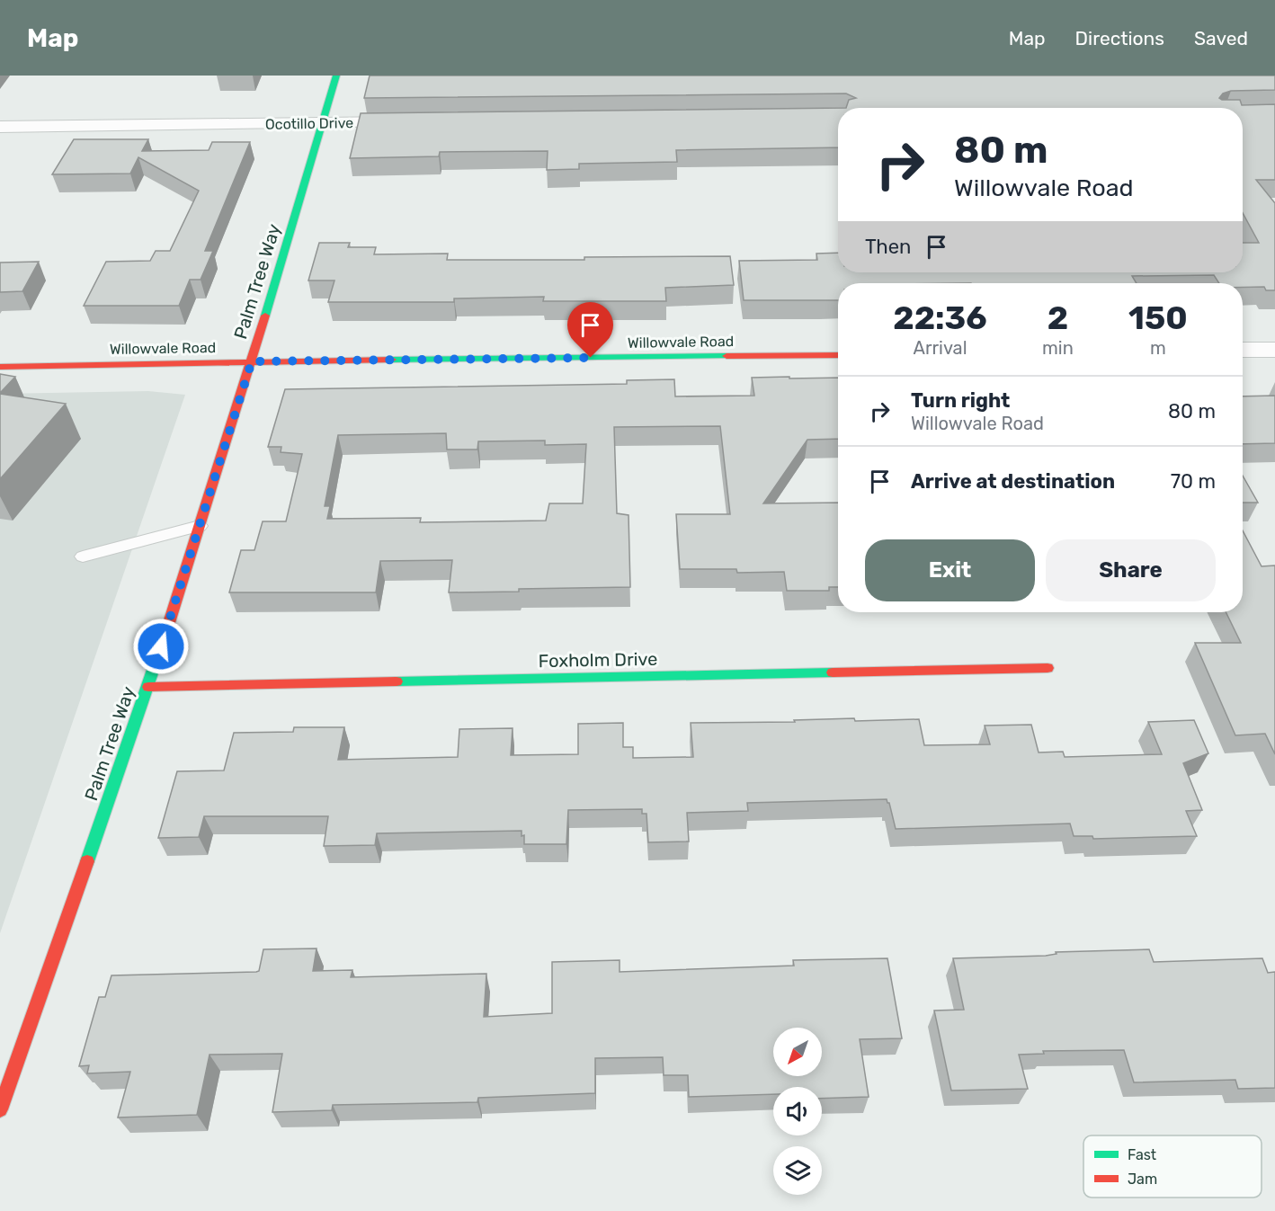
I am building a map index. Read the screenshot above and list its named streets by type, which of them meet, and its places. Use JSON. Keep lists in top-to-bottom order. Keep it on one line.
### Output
{"streets":{"street":["Ocotillo Drive","Palm Tree Way","Willowvale Road","Foxholm Drive"]},"crossings":[["Ocotillo Drive","Palm Tree Way"],["Palm Tree Way","Willowvale Road"],["Palm Tree Way","Foxholm Drive"]],"legend":["Fast","Jam"],"north":"bottom left","page":{"header":"Map","nav":["Map","Directions","Saved"],"turn":["80 m","Willowvale Road"],"then":"Then","eta":["22:36","Arrival","2","min","150","m"],"list":[{"name":"Turn right","note":"Willowvale Road","value":"80 m"},{"name":"Arrive at destination","value":"70 m"}],"buttons":["Exit","Share"]}}
